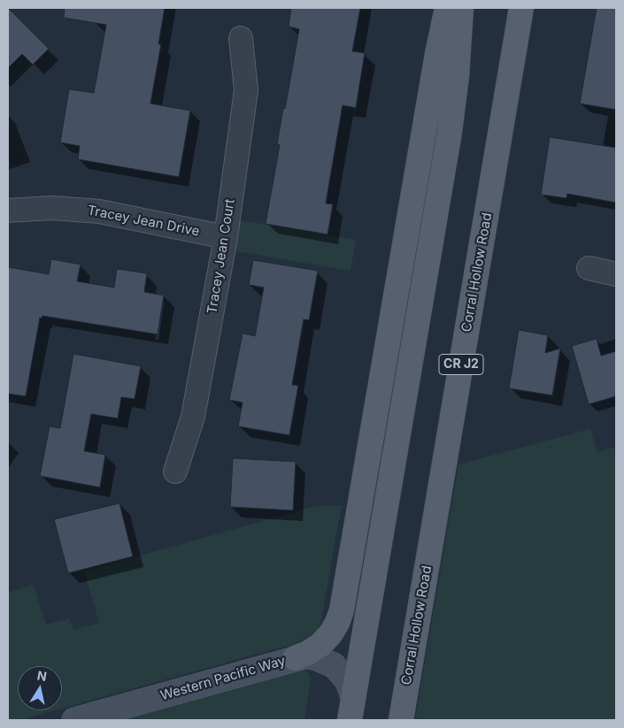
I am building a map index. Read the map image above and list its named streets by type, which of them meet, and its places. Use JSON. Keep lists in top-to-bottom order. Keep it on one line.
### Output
{"streets":{"main road":["Corral Hollow Road","CR J2"],"street":["Tracey Jean Drive","Tracey Jean Court","Western Pacific Way"]},"crossings":[["Tracey Jean Drive","Tracey Jean Court"]],"north":"top"}
